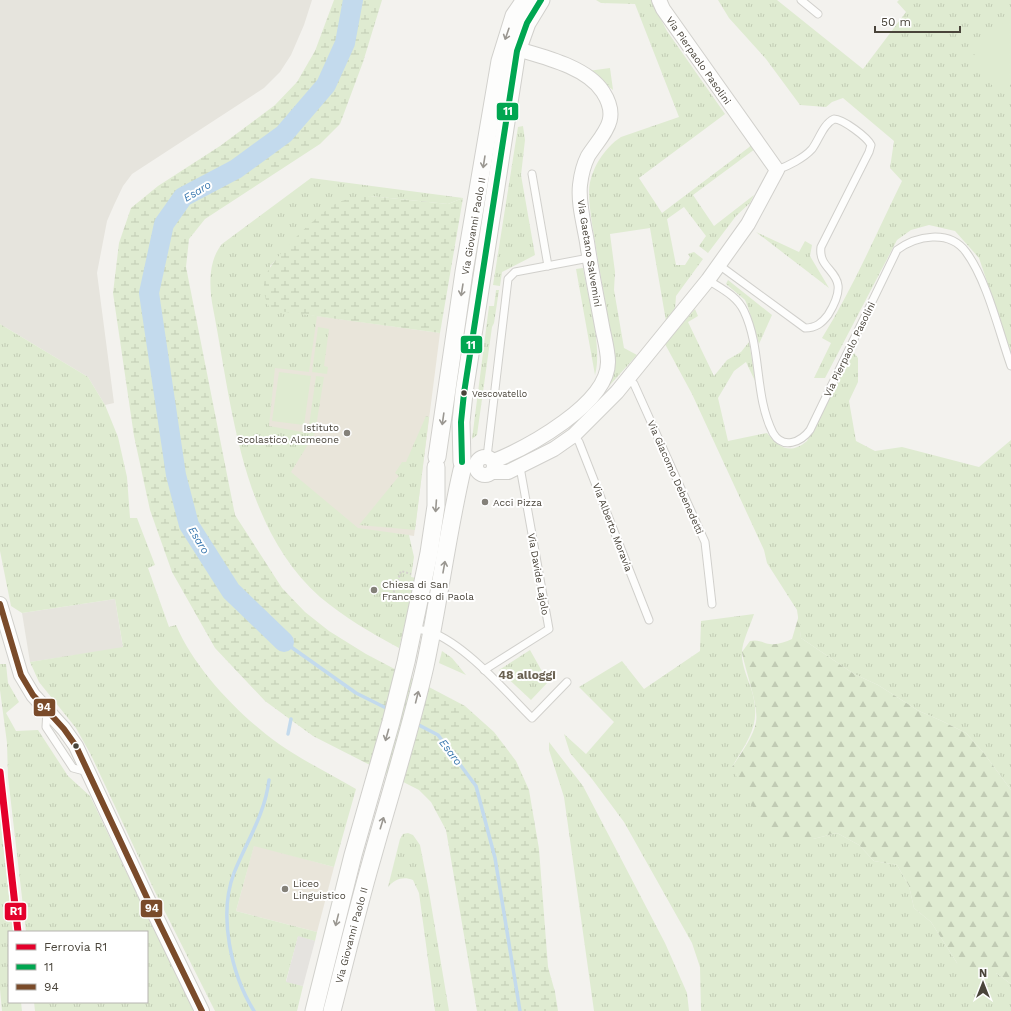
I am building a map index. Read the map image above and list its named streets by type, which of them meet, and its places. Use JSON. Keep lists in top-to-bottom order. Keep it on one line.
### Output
{"streets":{"street":["Via Pierpaolo Pasolini","Via Giovanni Paolo II","Via Gaetano Salvemini"],"lane":["Via Giacomo Debenedetti","Via Alberto Moravia","Via Davide Lajolo"]},"crossings":[["Via Giovanni Paolo II","Via Gaetano Salvemini"]],"districts":["48 alloggi"],"water":["Esaro"],"places":["Vescovatello","Istituto Scolastico Alcmeone","Acci Pizza","Chiesa di San Francesco di Paola","Liceo Linguistico"],"lines":["transit line 11","transit line 94","rail line R1"],"legend":["Ferrovia R1","11","94"],"scale_bar":"50 m","north":"top"}
